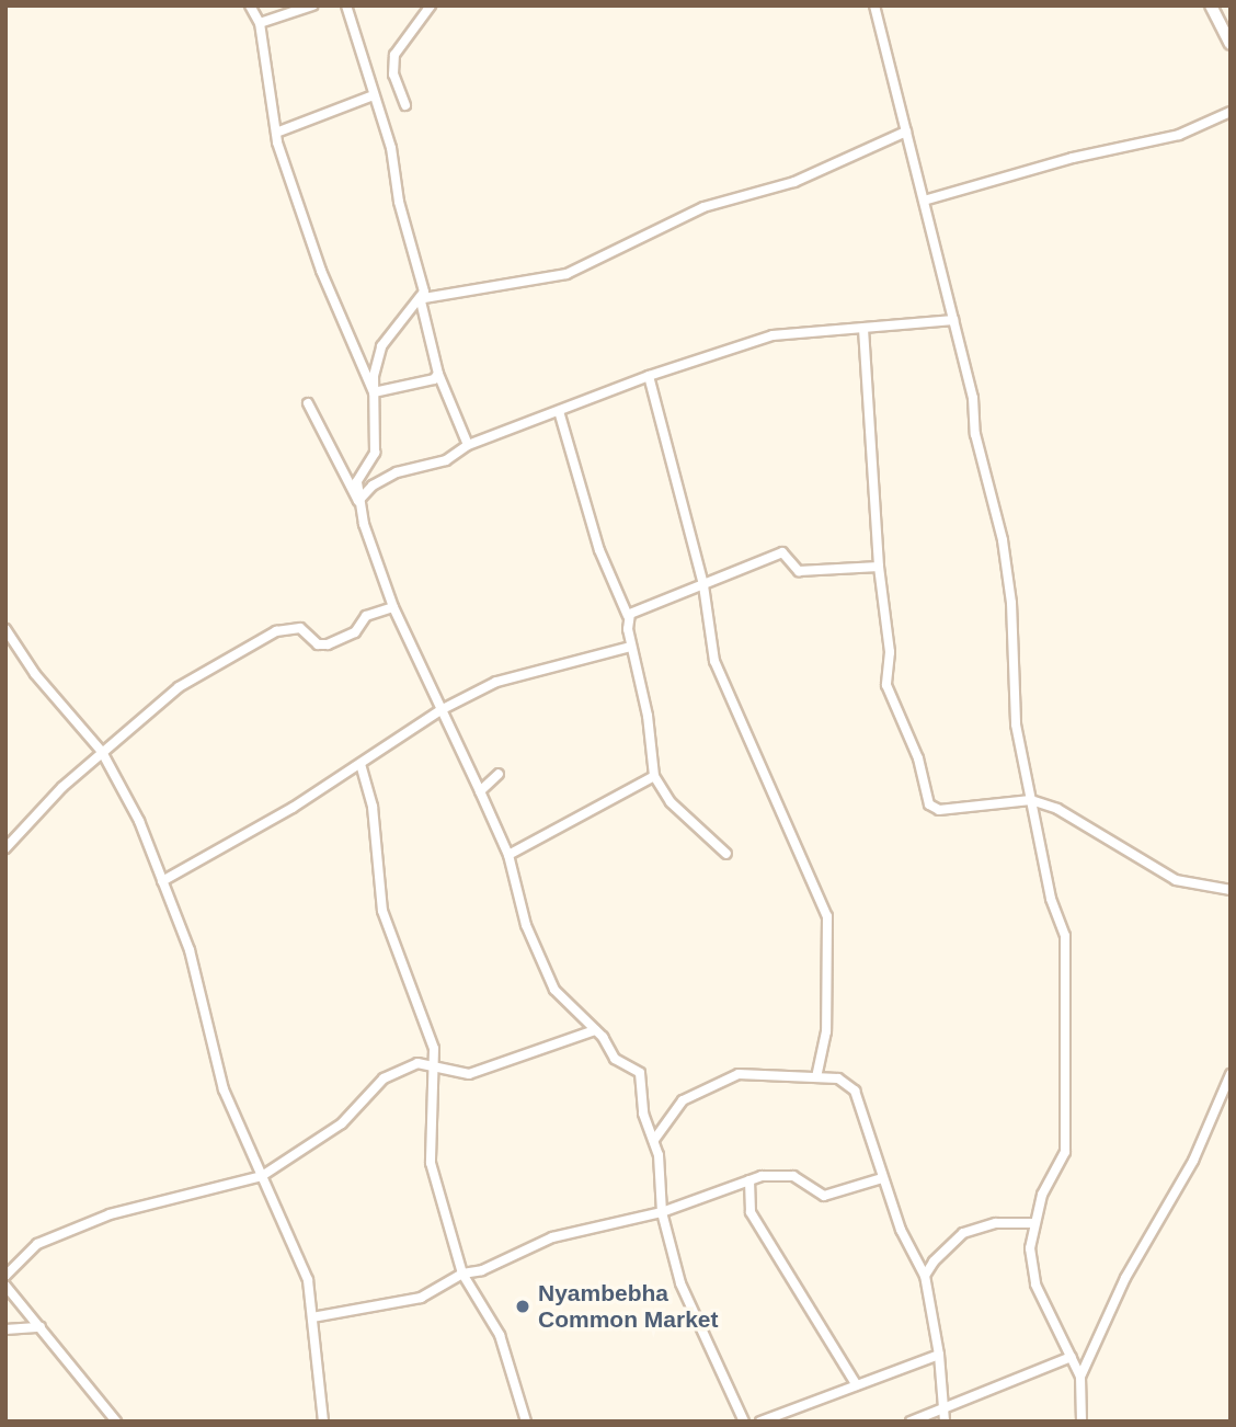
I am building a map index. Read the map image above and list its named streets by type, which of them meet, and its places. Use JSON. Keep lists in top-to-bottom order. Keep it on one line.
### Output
{"places":["Nyambebha Common Market"]}
